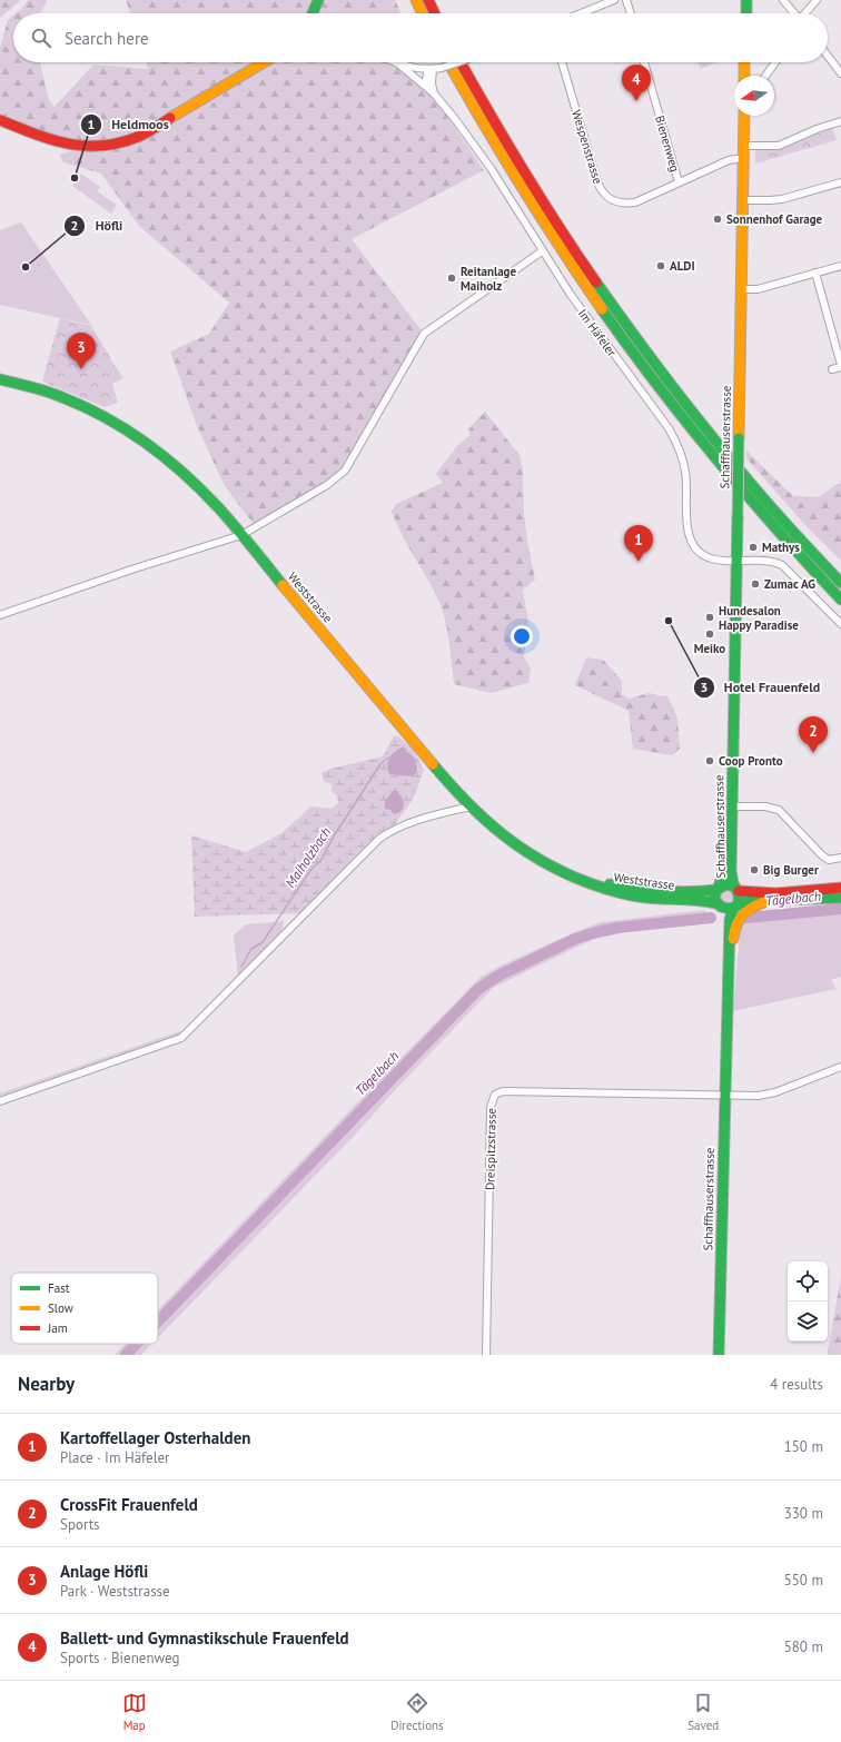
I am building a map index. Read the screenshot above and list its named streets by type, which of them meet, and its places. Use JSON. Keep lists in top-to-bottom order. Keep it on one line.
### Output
{"streets":{"main road":["Schaffhauserstrasse","Weststrasse"],"street":["Bienenweg","Wespenstrasse","Im Häfeler","Dreispitzstrasse"]},"crossings":[["Bienenweg","Wespenstrasse"],["Wespenstrasse","Schaffhauserstrasse"],["Im Häfeler","Schaffhauserstrasse"],["Schaffhauserstrasse","Weststrasse"],["Schaffhauserstrasse","Dreispitzstrasse"]],"water":["Maiholzbach","Tägelbach"],"places":["Heldmoos","Sonnenhof Garage","ALDI","Höfli","Reitanlage Maiholz","Mathys","Zumac AG","Hundesalon Happy Paradise","Hotel Frauenfeld","Meiko","Coop Pronto","Big Burger"],"legend":["Fast","Slow","Jam"],"north":"left","page":{"search":"Search here","pins":["4","3","1","2"],"heading":["Nearby","4 results"],"list":[{"mark":"1","name":"Kartoffellager Osterhalden","note":"Place · Im Häfeler","value":"150 m"},{"mark":"2","name":"CrossFit Frauenfeld","note":"Sports","value":"330 m"},{"mark":"3","name":"Anlage Höfli","note":"Park · Weststrasse","value":"550 m"},{"mark":"4","name":"Ballett- und Gymnastikschule Frauenfeld","note":"Sports · Bienenweg","value":"580 m"}],"nav":["Map","Directions","Saved"]}}
